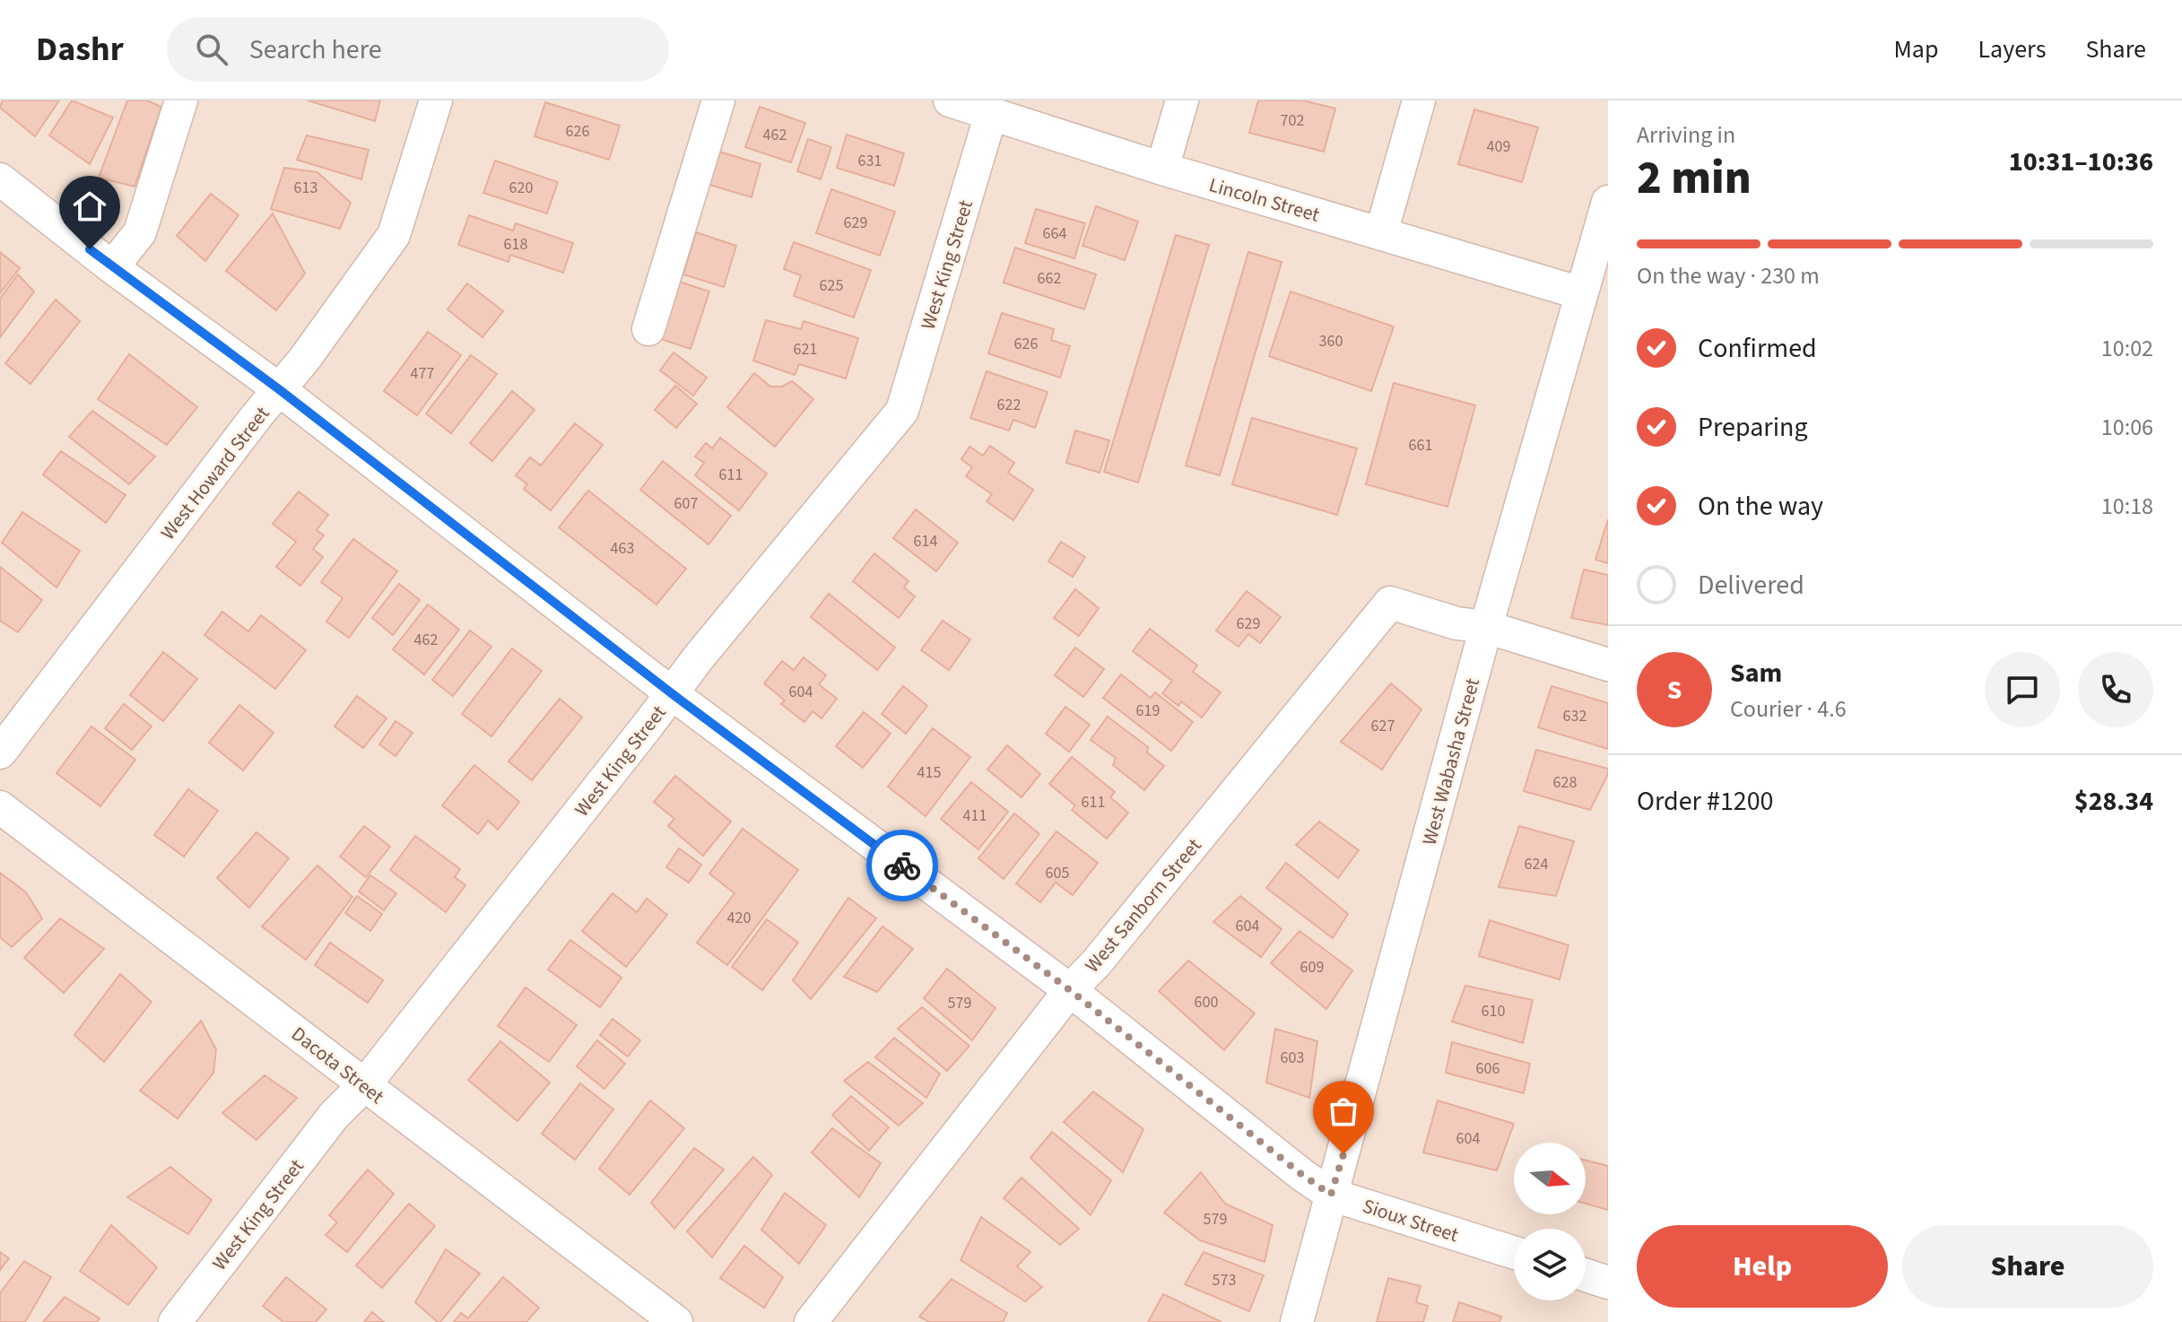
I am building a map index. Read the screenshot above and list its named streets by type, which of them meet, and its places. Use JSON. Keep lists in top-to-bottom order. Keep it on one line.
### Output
{"streets":{"street":["Lincoln Street","West King Street","West Howard Street","West Wabasha Street","West Sanborn Street","Dacota Street","Sioux Street"]},"crossings":[["Lincoln Street","West King Street"],["Lincoln Street","West Wabasha Street"],["West King Street","Dacota Street"],["West King Street","Sioux Street"],["West Howard Street","Sioux Street"],["West Wabasha Street","West Sanborn Street"],["West Wabasha Street","Sioux Street"],["West Sanborn Street","Sioux Street"]],"house_numbers":["702","626","462","409","631","613","620","629","664","618","662","625","360","626","621","477","622","661","611","607","614","463","629","462","604","619","632","627","415","628","611","411","624","605","420","604","609","600","579","610","603","606","604","579","573"],"north":"right","page":{"header":"Dashr","search":"Search here","nav":["Map","Layers","Share"],"heading":["2 min","Arriving in","10:31–10:36"],"panel":["Sam","Courier · 4.6","Order #1200","$28.34"],"bar":"On the way · 230 m","list":[["Confirmed","10:02"],["Preparing","10:06"],["On the way","10:18"],"Delivered"],"round":"S","buttons":["Help","Share"]}}
